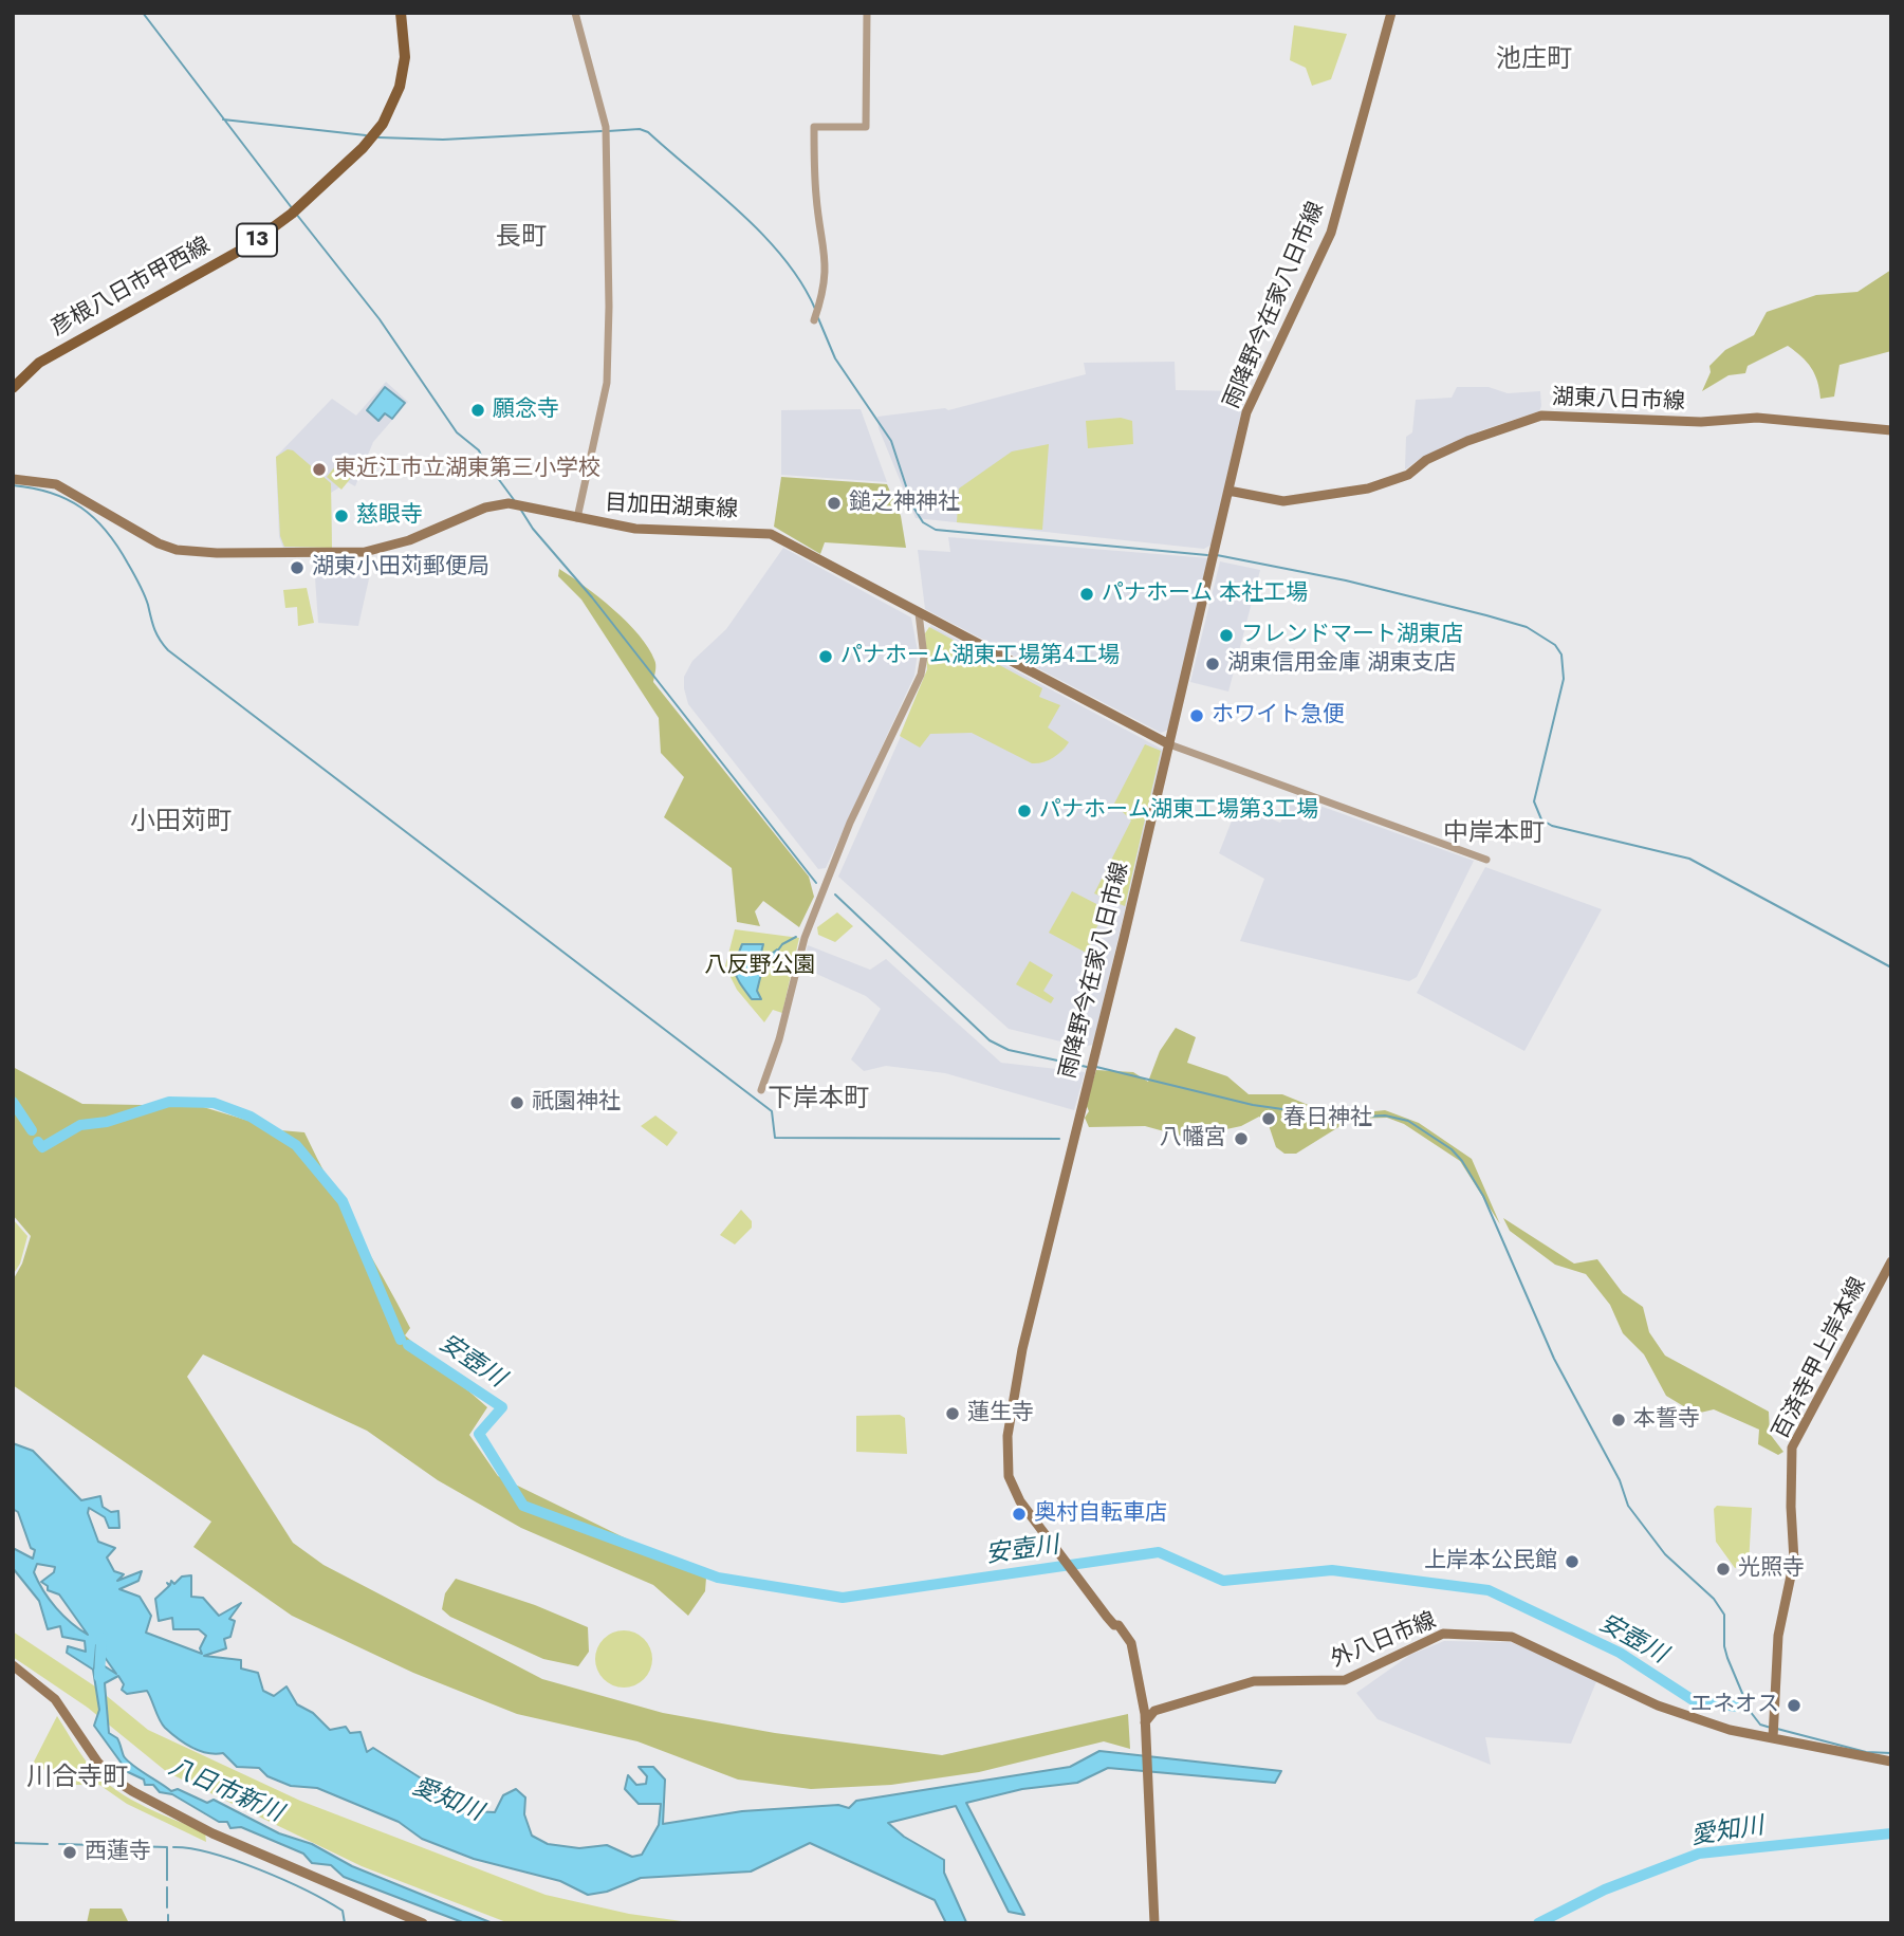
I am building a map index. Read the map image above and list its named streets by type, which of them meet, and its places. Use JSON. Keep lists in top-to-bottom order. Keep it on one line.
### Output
{"streets":{"main road":["13","彦根八日市甲西線","雨降野今在家八日市線","湖東八日市線","目加田湖東線","百済寺甲上岸本線","外八日市線"]},"crossings":[["雨降野今在家八日市線","湖東八日市線"],["雨降野今在家八日市線","目加田湖東線"],["雨降野今在家八日市線","外八日市線"],["百済寺甲上岸本線","外八日市線"]],"districts":["池庄町","長町","小田苅町","中岸本町","下岸本町","川合寺町"],"water":["安壺川","八日市新川","愛知川"],"parks":["八反野公園"],"places":["願念寺","東近江市立湖東第三小学校","鎚之神神社","慈眼寺","湖東小田苅郵便局","パナホーム 本社工場","フレンドマート湖東店","パナホーム湖東工場第４工場","湖東信用金庫 湖東支店","ホワイト急便","パナホーム湖東工場第３工場","祇園神社","春日神社","八幡宮","蓮生寺","本誓寺","奥村自転車店","上岸本公民館","光照寺","エネオス","西蓮寺"]}
